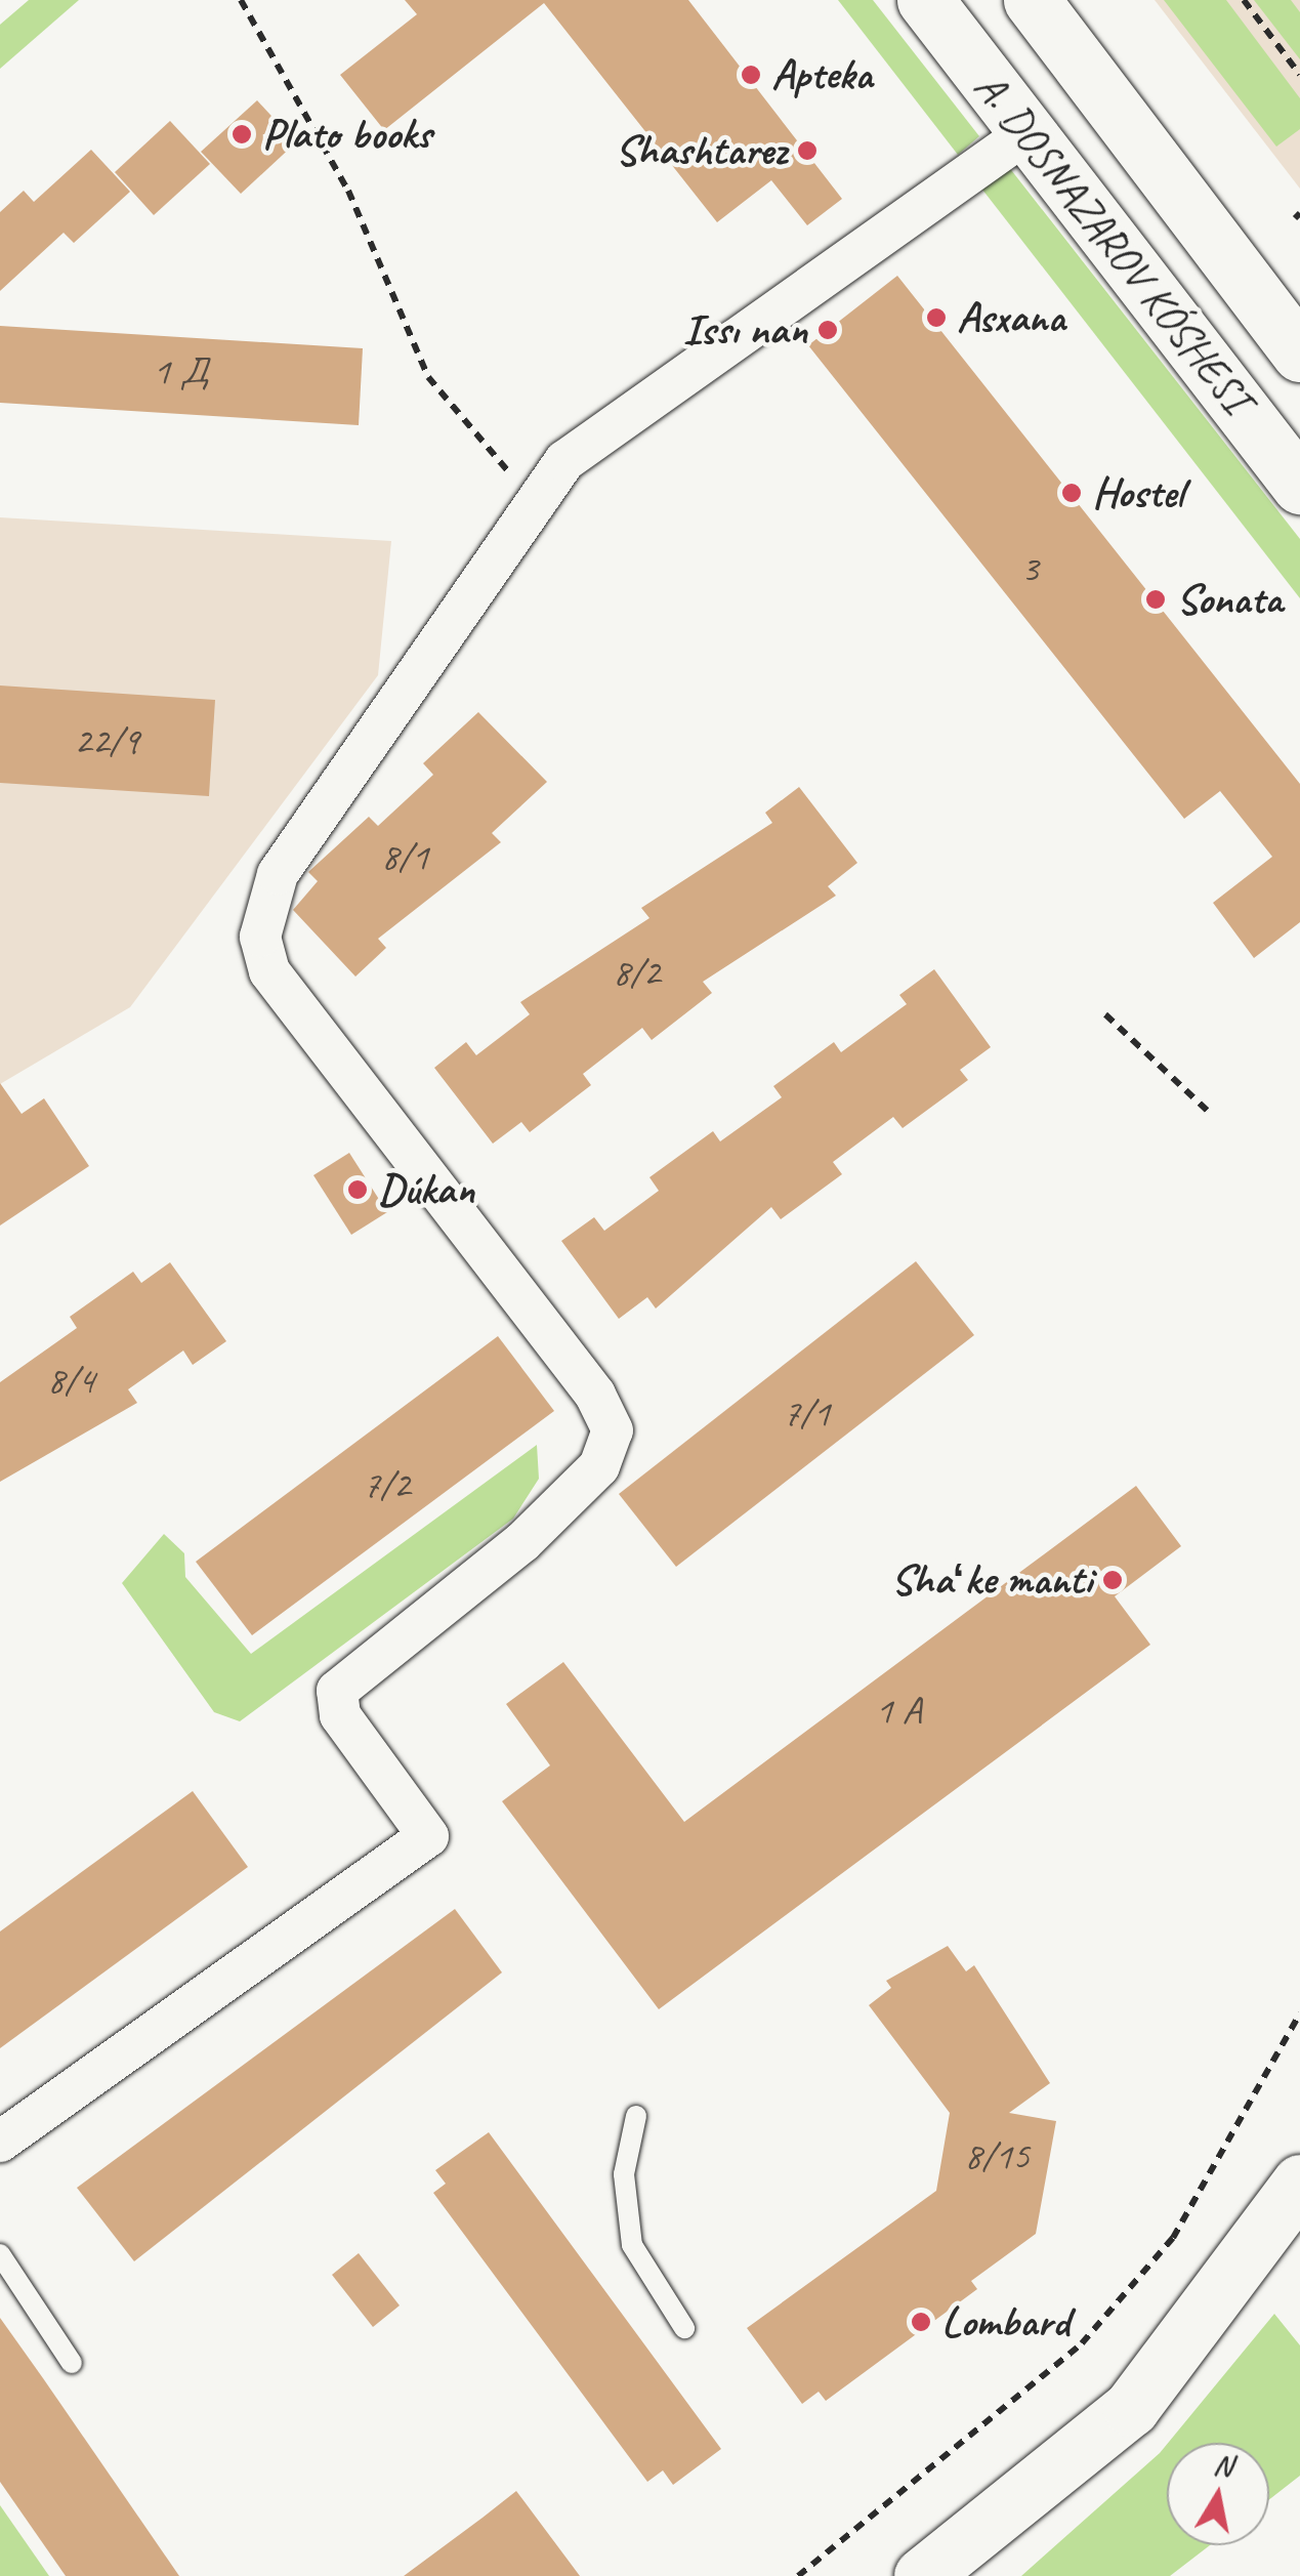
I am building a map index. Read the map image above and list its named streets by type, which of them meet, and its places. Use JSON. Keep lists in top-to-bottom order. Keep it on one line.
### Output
{"streets":{"main road":["A. DOSNAZAROV KÓSHESI"]},"places":["Apteka","Plato books","Shashtarez","Asxana","Issı nan","Hostel","Sonata","Dúkan","Shaʻke manti","Lombard"],"house_numbers":["1 Д","3","22/9","8/1","8/2","8/4","7/1","7/2","1 A","8/15"],"north":"top"}
